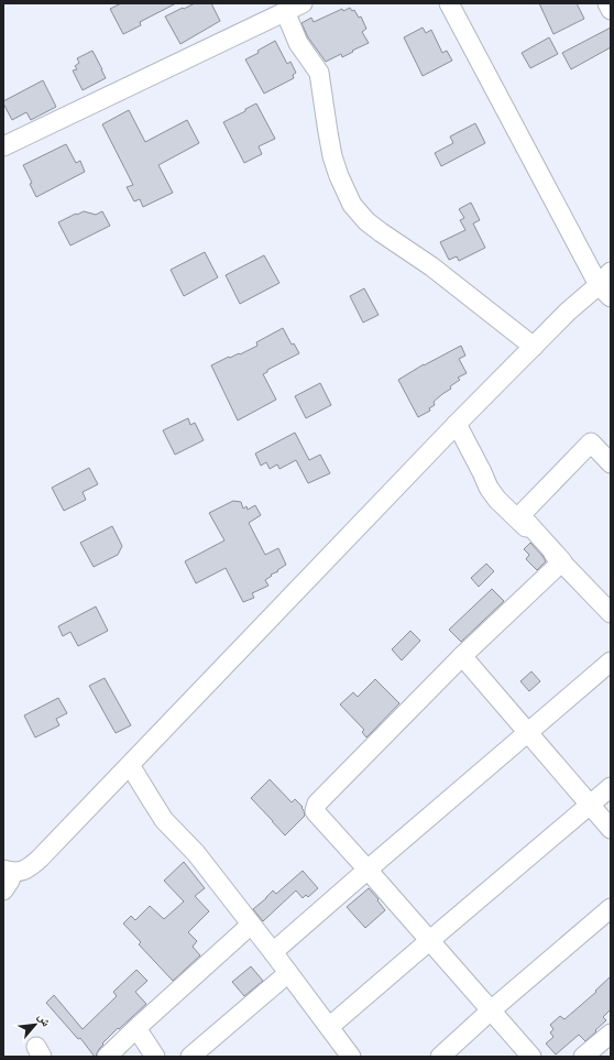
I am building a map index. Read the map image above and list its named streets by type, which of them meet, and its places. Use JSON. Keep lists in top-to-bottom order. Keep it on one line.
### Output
{"north":"top right"}
